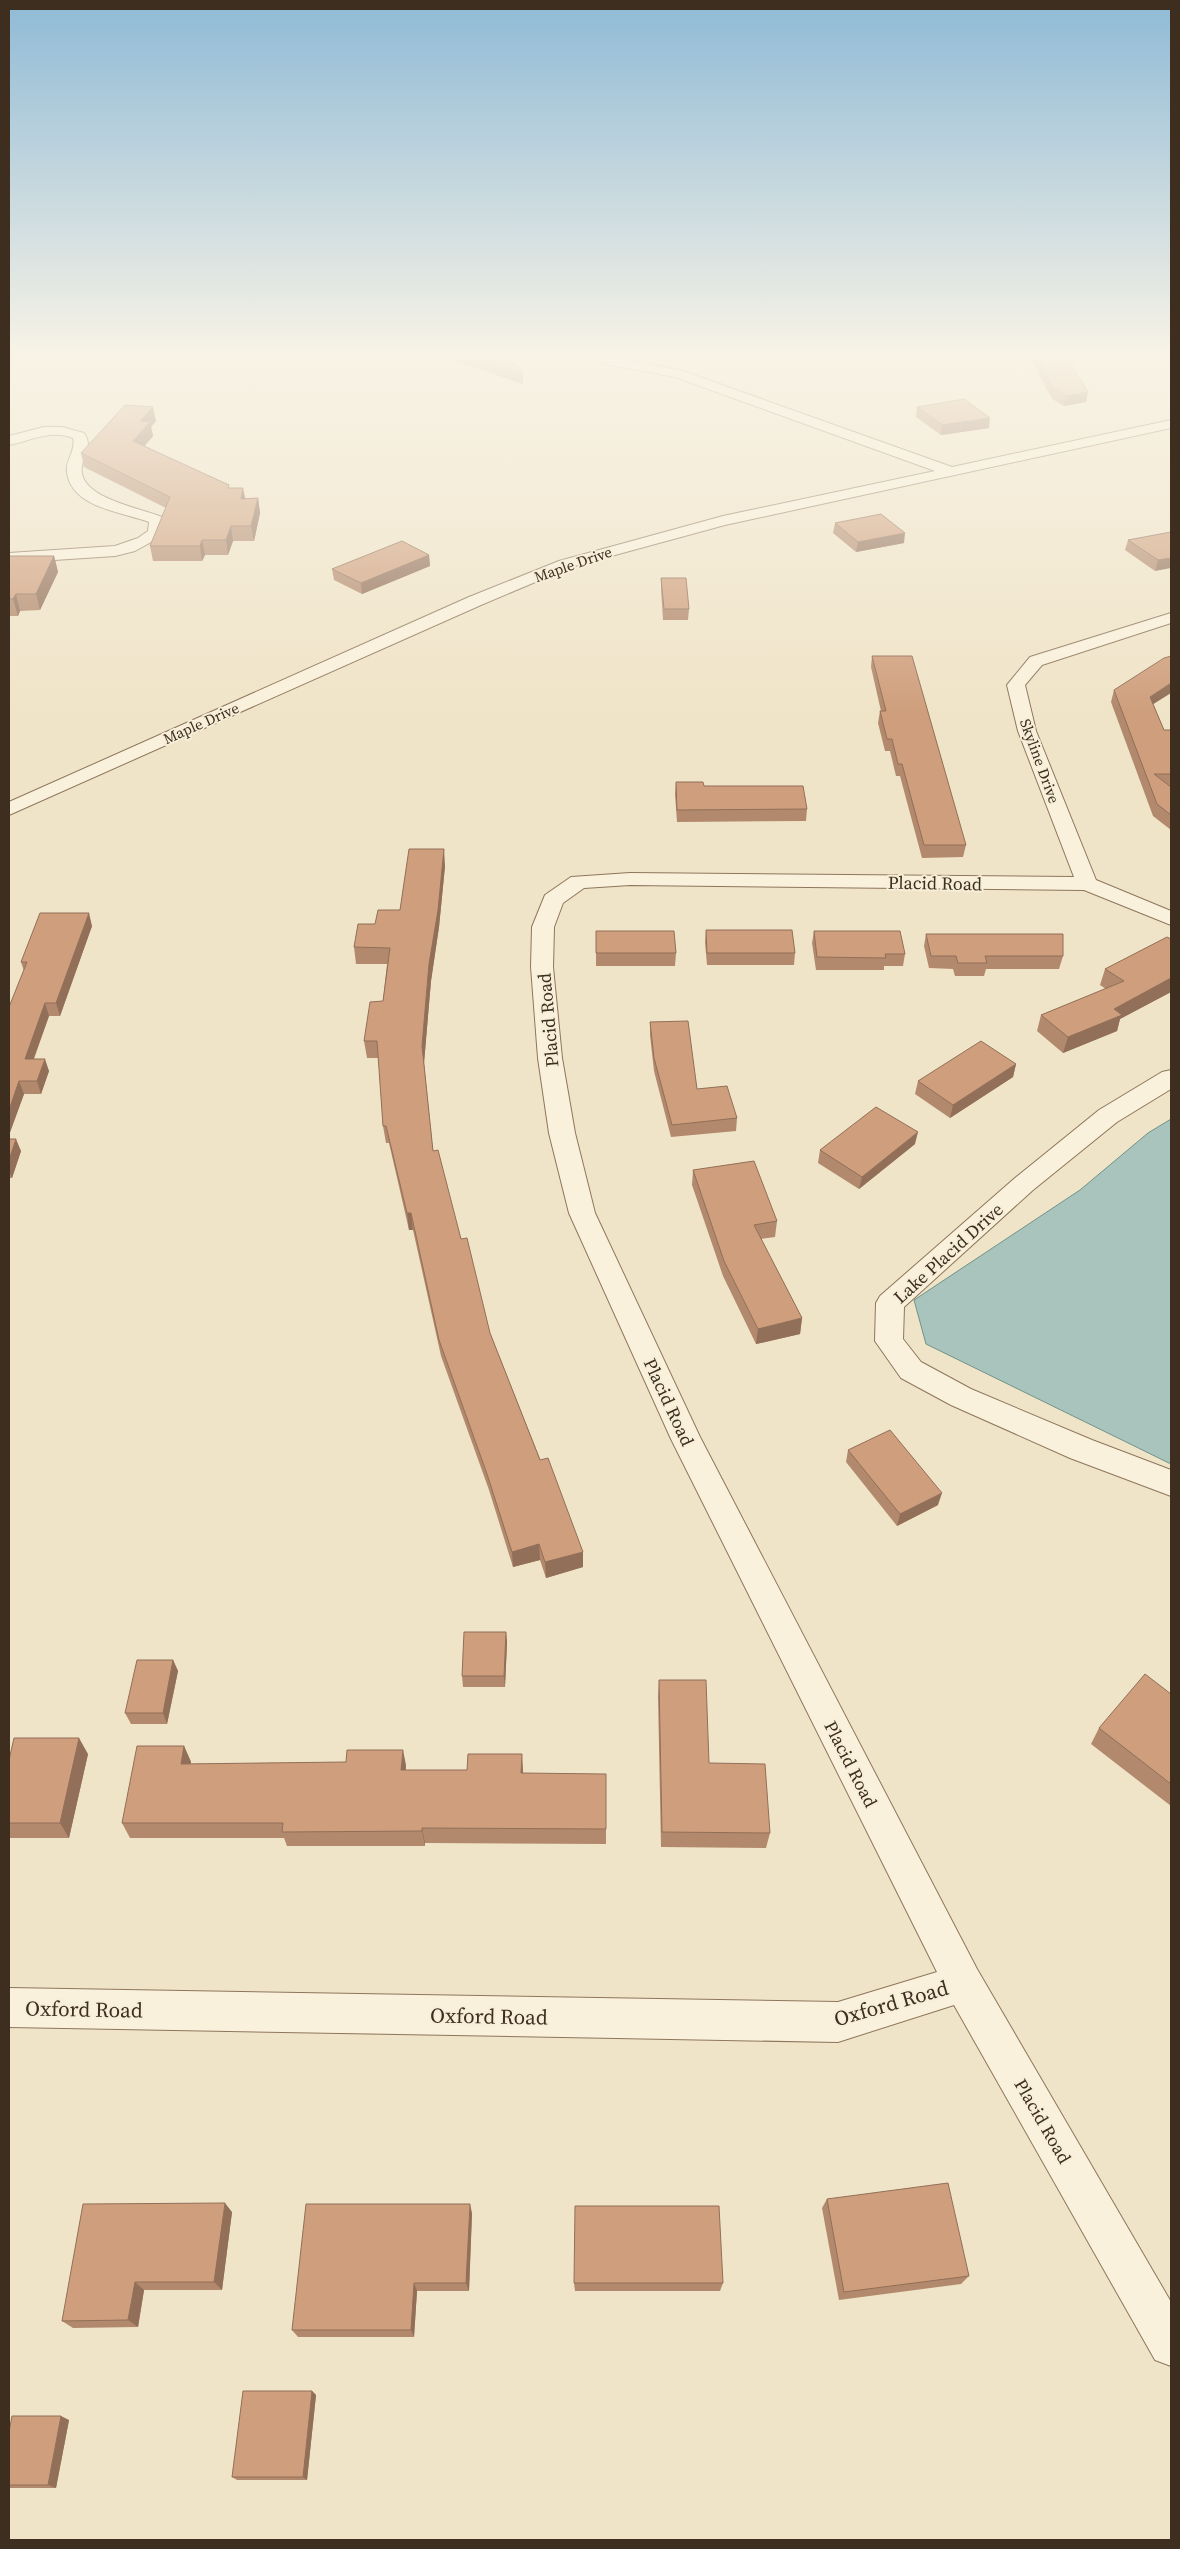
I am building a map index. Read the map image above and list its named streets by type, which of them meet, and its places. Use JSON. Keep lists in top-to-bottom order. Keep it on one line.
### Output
{"streets":{"street":["Maple Drive","Skyline Drive","Placid Road","Lake Placid Drive","Oxford Road"]},"crossings":[["Skyline Drive","Placid Road"],["Placid Road","Oxford Road"]]}
